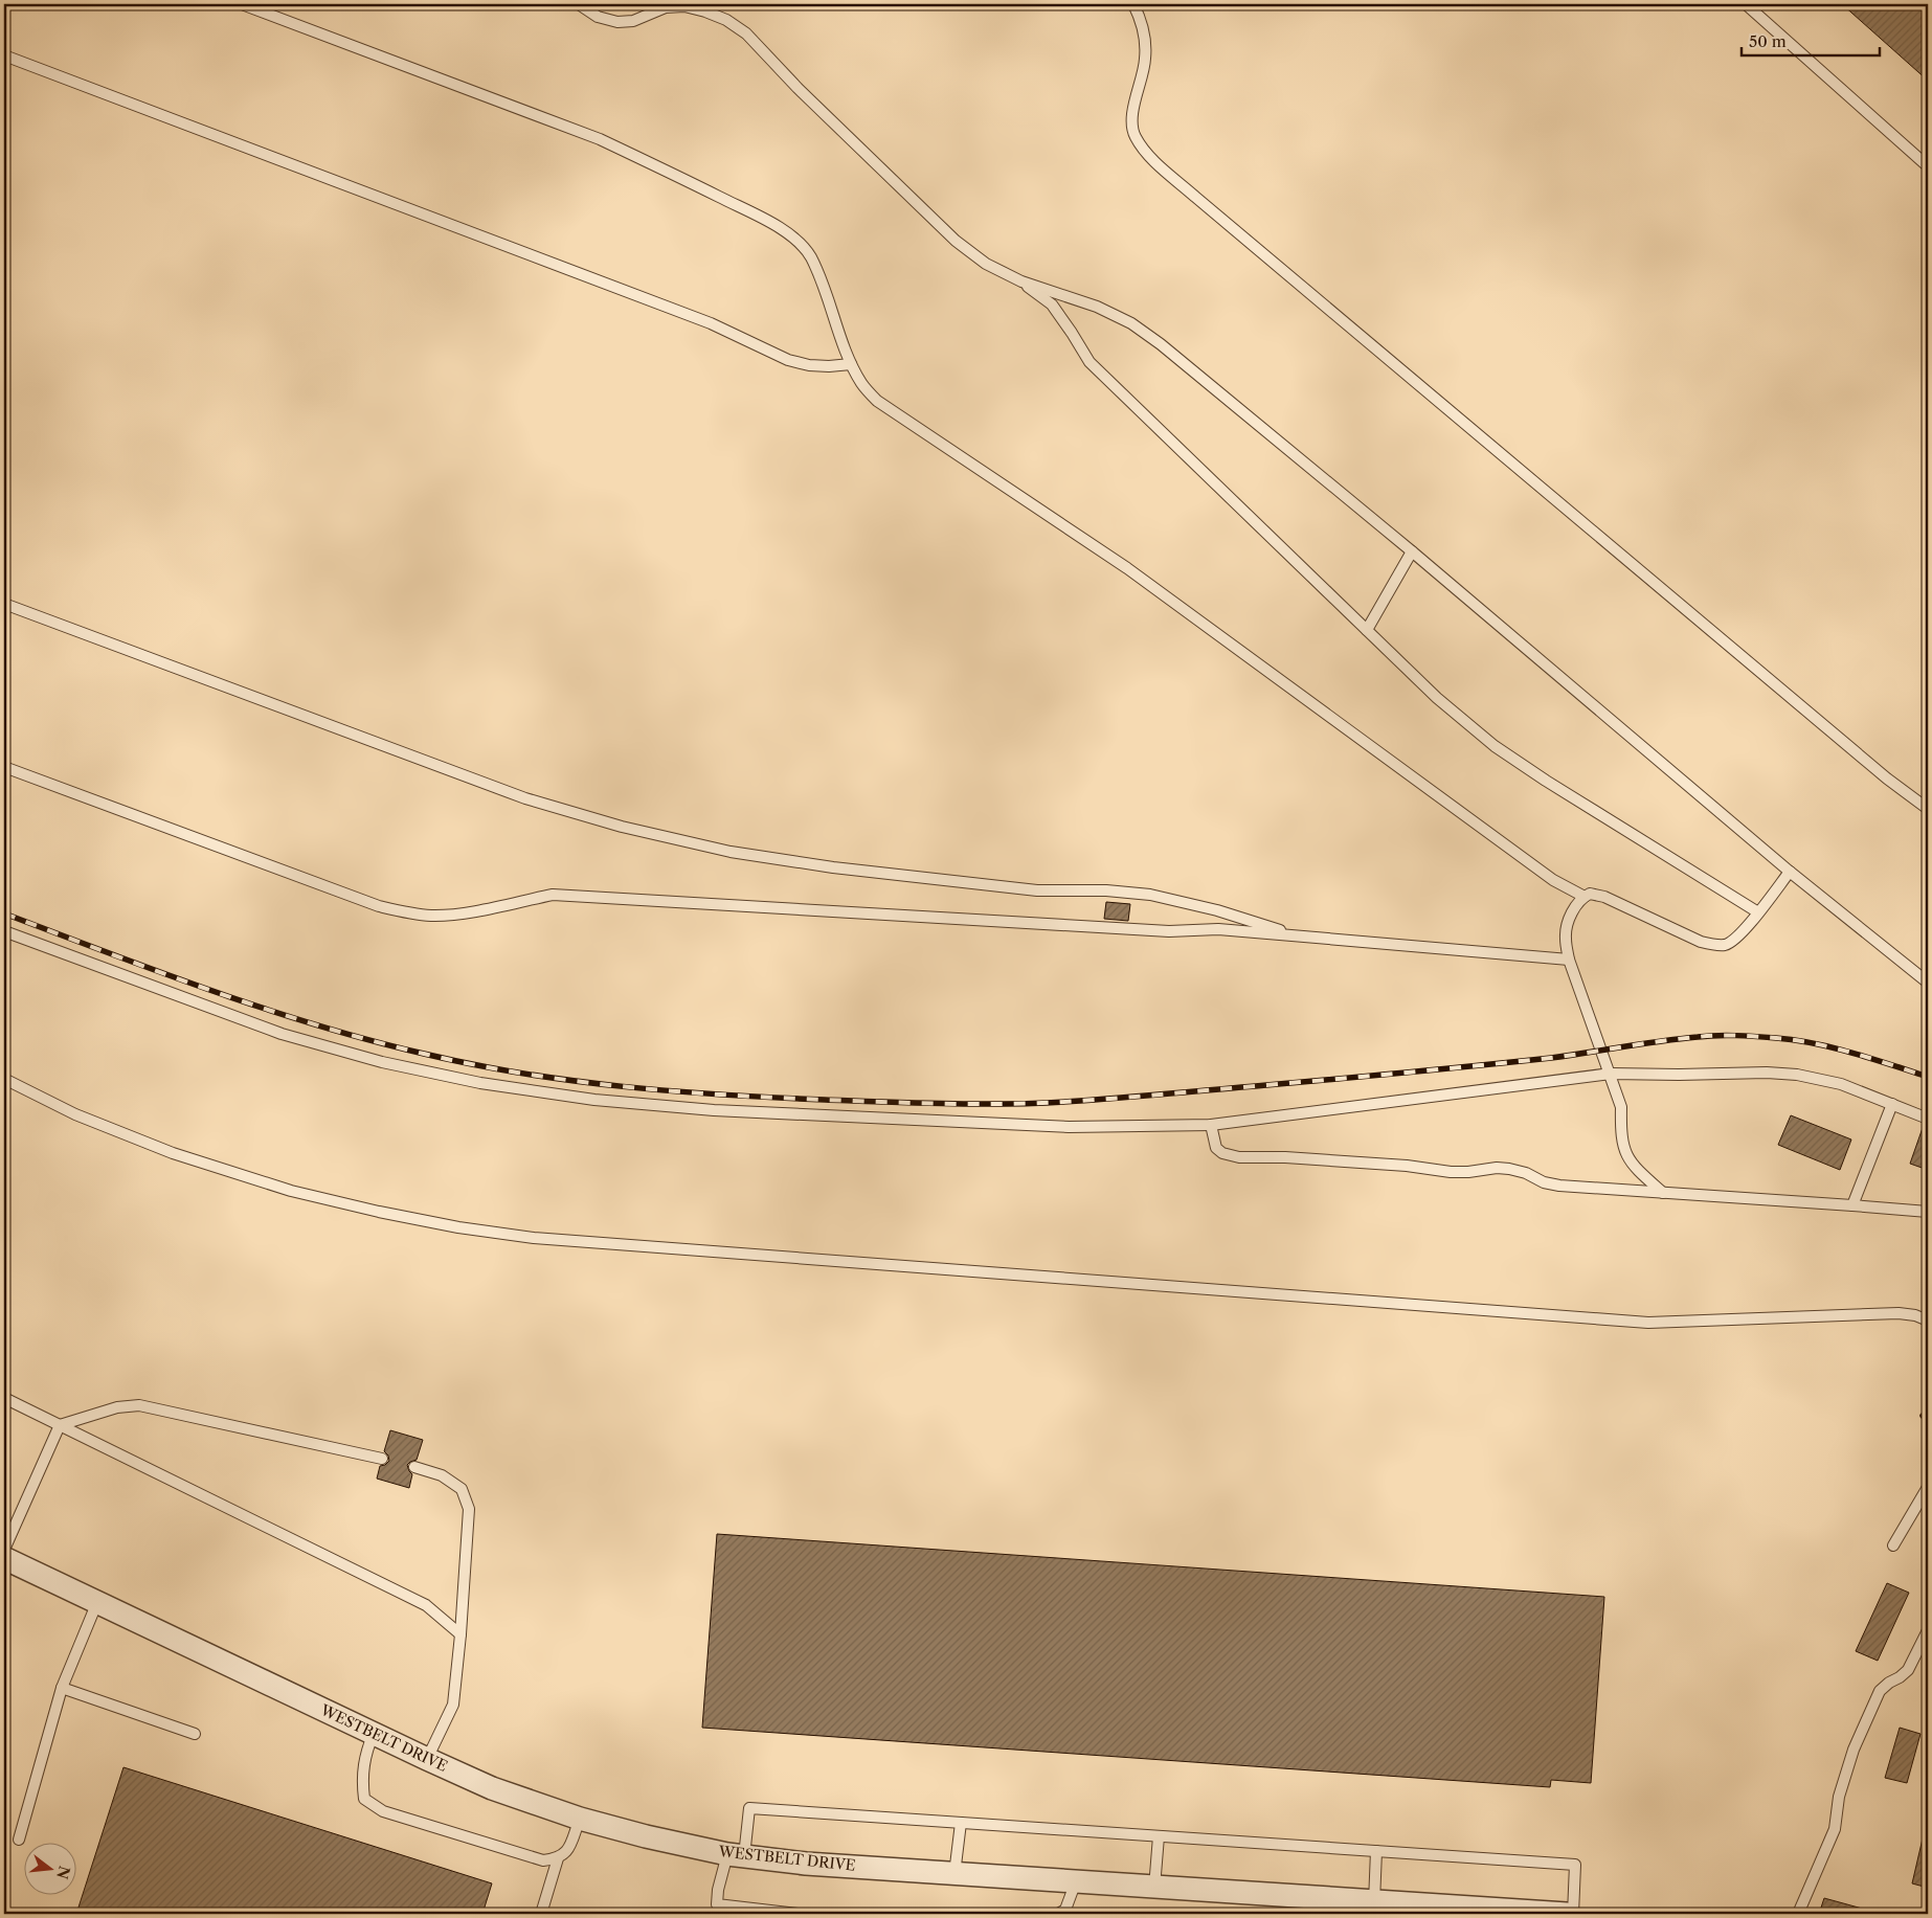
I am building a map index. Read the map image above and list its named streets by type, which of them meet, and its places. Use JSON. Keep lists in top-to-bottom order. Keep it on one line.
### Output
{"streets":{"street":["WESTBELT DRIVE"]},"scale_bar":"50 m","north":"right"}
